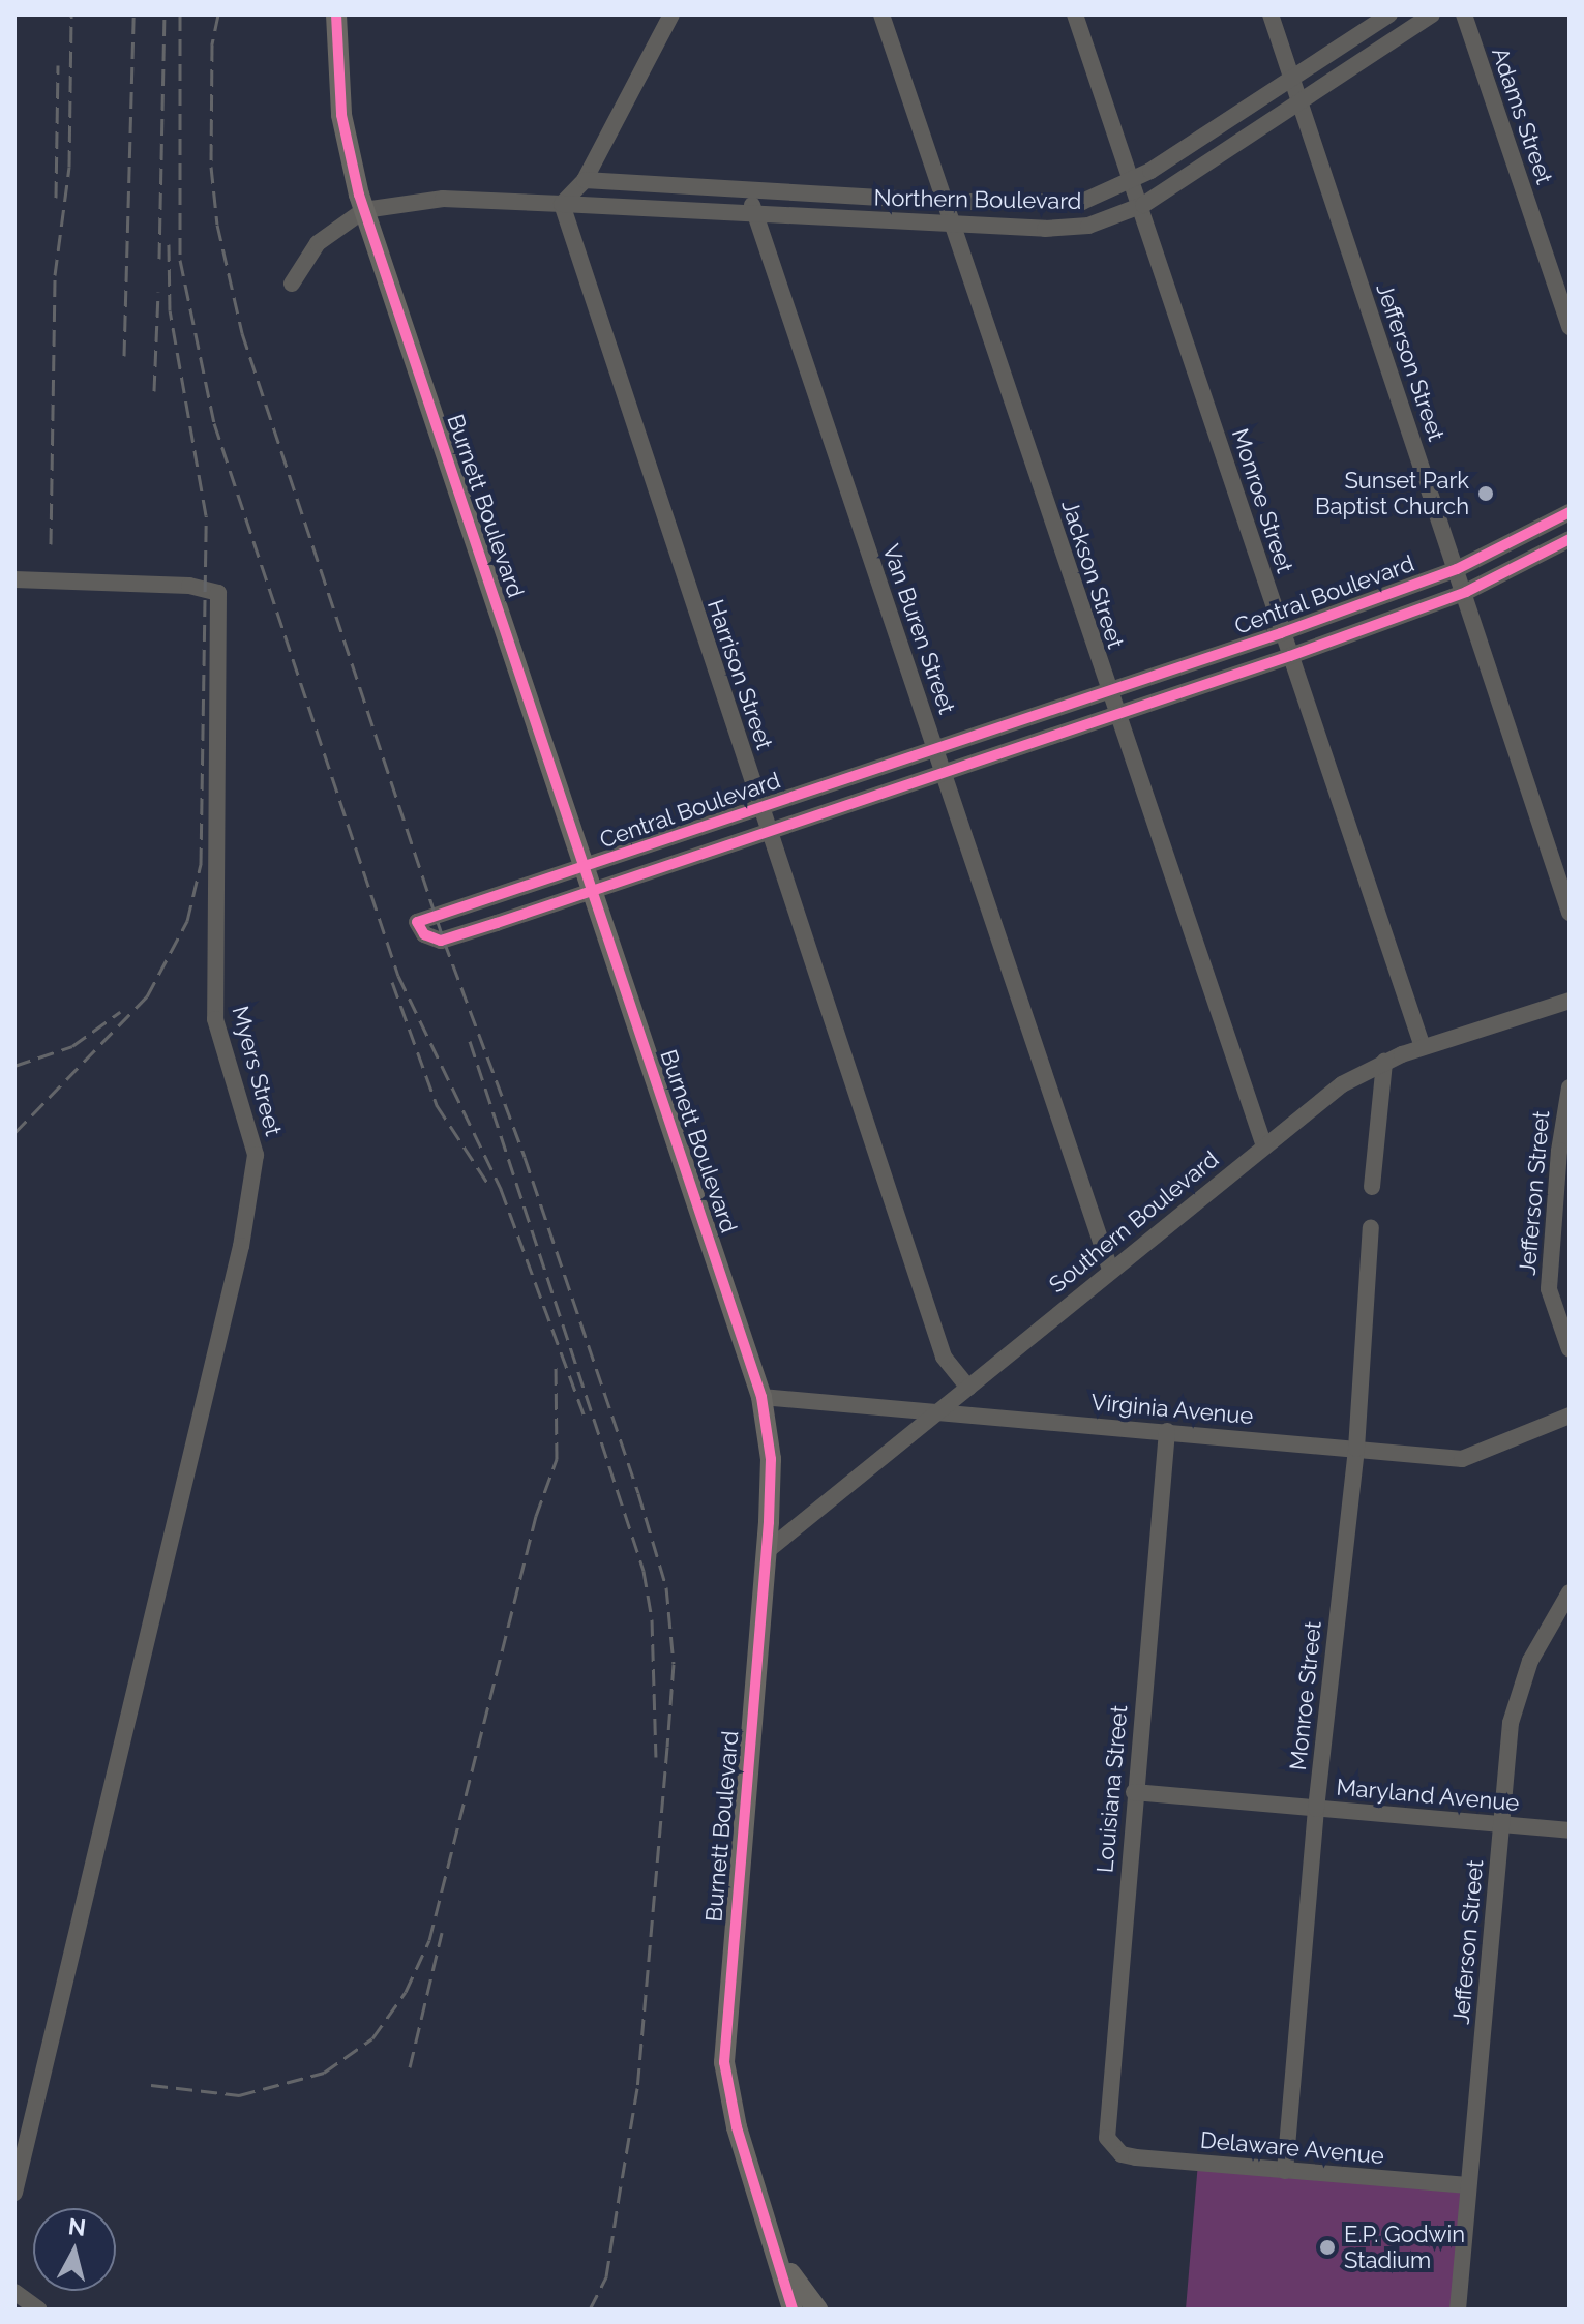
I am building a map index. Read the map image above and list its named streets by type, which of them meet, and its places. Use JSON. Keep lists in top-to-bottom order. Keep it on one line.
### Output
{"streets":{"main road":["Burnett Boulevard"],"street":["Adams Street","Northern Boulevard","Jefferson Street","Monroe Street","Jackson Street","Central Boulevard","Van Buren Street","Harrison Street","Myers Street","Southern Boulevard","Virginia Avenue","Louisiana Street","Maryland Avenue","Delaware Avenue"]},"crossings":[["Northern Boulevard","Jefferson Street"],["Northern Boulevard","Monroe Street"],["Northern Boulevard","Burnett Boulevard"],["Northern Boulevard","Jackson Street"],["Northern Boulevard","Van Buren Street"],["Northern Boulevard","Harrison Street"],["Jefferson Street","Central Boulevard"],["Jefferson Street","Maryland Avenue"],["Jefferson Street","Delaware Avenue"],["Monroe Street","Central Boulevard"],["Monroe Street","Southern Boulevard"],["Monroe Street","Virginia Avenue"],["Monroe Street","Maryland Avenue"],["Monroe Street","Delaware Avenue"],["Burnett Boulevard","Central Boulevard"],["Burnett Boulevard","Southern Boulevard"],["Burnett Boulevard","Virginia Avenue"],["Jackson Street","Central Boulevard"],["Jackson Street","Southern Boulevard"],["Central Boulevard","Van Buren Street"],["Central Boulevard","Harrison Street"],["Van Buren Street","Southern Boulevard"],["Harrison Street","Southern Boulevard"],["Southern Boulevard","Virginia Avenue"],["Virginia Avenue","Louisiana Street"],["Louisiana Street","Maryland Avenue"],["Louisiana Street","Delaware Avenue"]],"places":["Sunset Park Baptist Church","E.P. Godwin Stadium"],"north":"top"}
